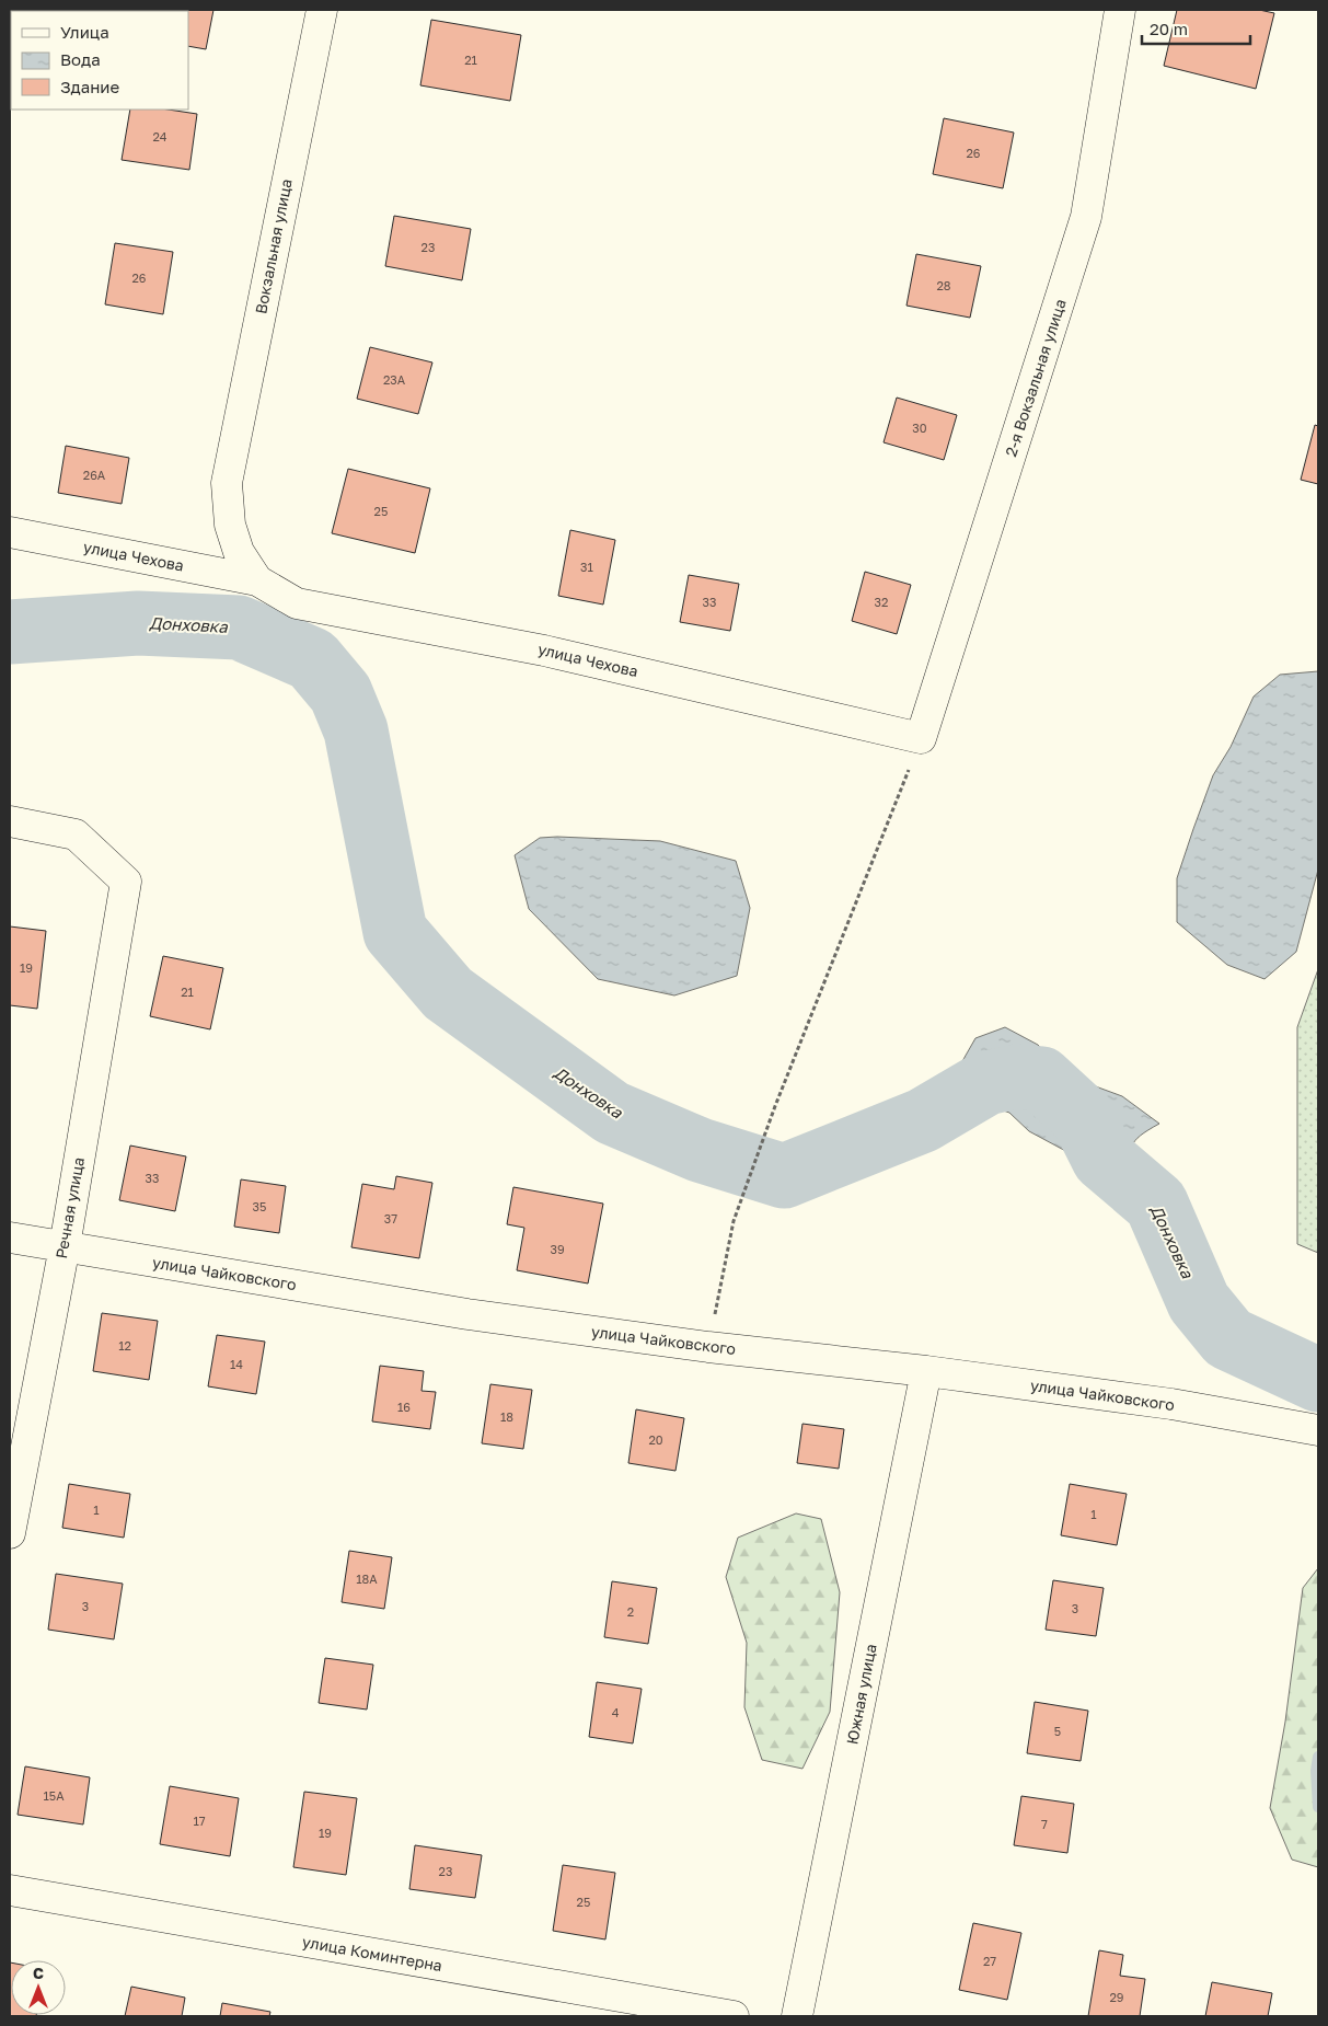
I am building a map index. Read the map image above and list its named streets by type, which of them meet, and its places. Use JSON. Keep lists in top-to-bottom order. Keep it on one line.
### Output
{"streets":{"street":["Вокзальная улица","2-я Вокзальная улица","улица Чехова","Речная улица","улица Чайковского","Южная улица","улица Коминтерна"]},"crossings":[["Вокзальная улица","улица Чехова"],["2-я Вокзальная улица","улица Чехова"],["Речная улица","улица Чайковского"],["улица Чайковского","Южная улица"]],"water":["Донховка"],"house_numbers":["21","24","26","23","26","28","23А","30","26А","25","31","33","32","19","21","33","35","37","39","12","14","16","18","20","1","1","18А","3","3","2","4","5","15А","17","7","19","23","25","27","29"],"legend":["Улица","Вода","Здание"],"scale_bar":"20 m","north":"top"}
